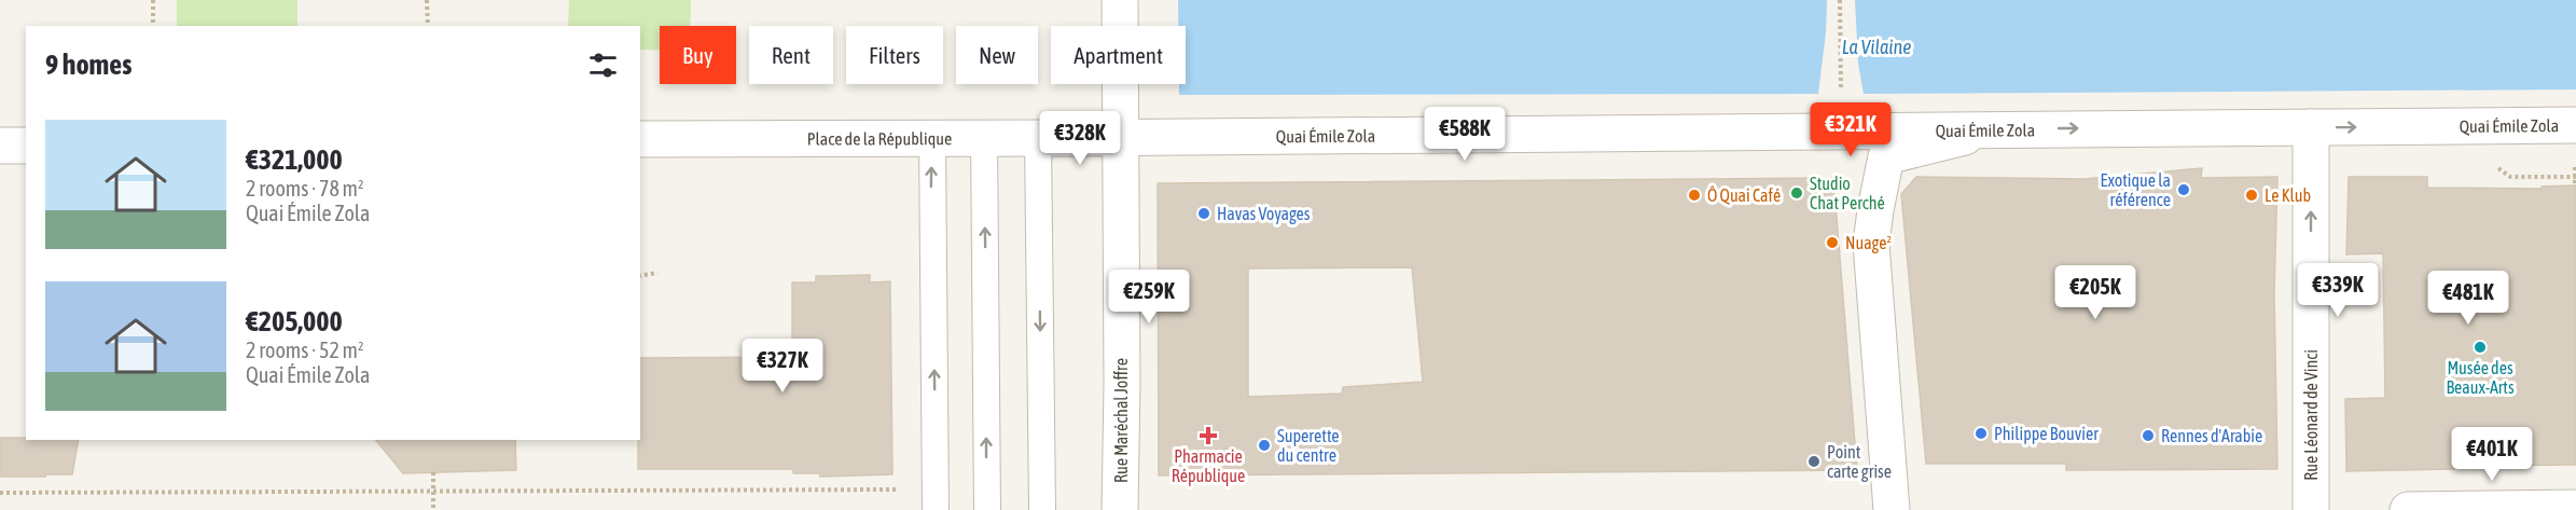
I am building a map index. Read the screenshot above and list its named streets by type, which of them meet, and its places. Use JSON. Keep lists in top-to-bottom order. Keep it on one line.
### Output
{"streets":{"street":["Quai Émile Zola","Place de la République","Rue Léonard de Vinci","Rue Maréchal Joffre"]},"crossings":[["Quai Émile Zola","Place de la République"],["Quai Émile Zola","Rue Léonard de Vinci"],["Quai Émile Zola","Rue Maréchal Joffre"],["Place de la République","Rue Maréchal Joffre"]],"one_way":["Quai Émile Zola","Rue Léonard de Vinci"],"water":["La Vilaine"],"places":{"other":["Exotique la référence","Studio Chat Perché","Ô Quai Café","Le Klub","Havas Voyages","Nuage²","Musée des Beaux-Arts","Philippe Bouvier","Rennes d'Arabie","Superette du centre","Point carte grise"],"health":["Pharmacie République"]},"page":{"chip":["Buy","Rent","Filters","New","Apartment"],"heading":"9 homes","price":["€321K","€588K","€328K","€339K","€205K","€259K","€481K","€327K","€401K"],"list":[{"name":"€321,000","note":"2 rooms · 78 m² · Quai Émile Zola"},{"name":"€205,000","note":"2 rooms · 52 m² · Quai Émile Zola"}]}}
